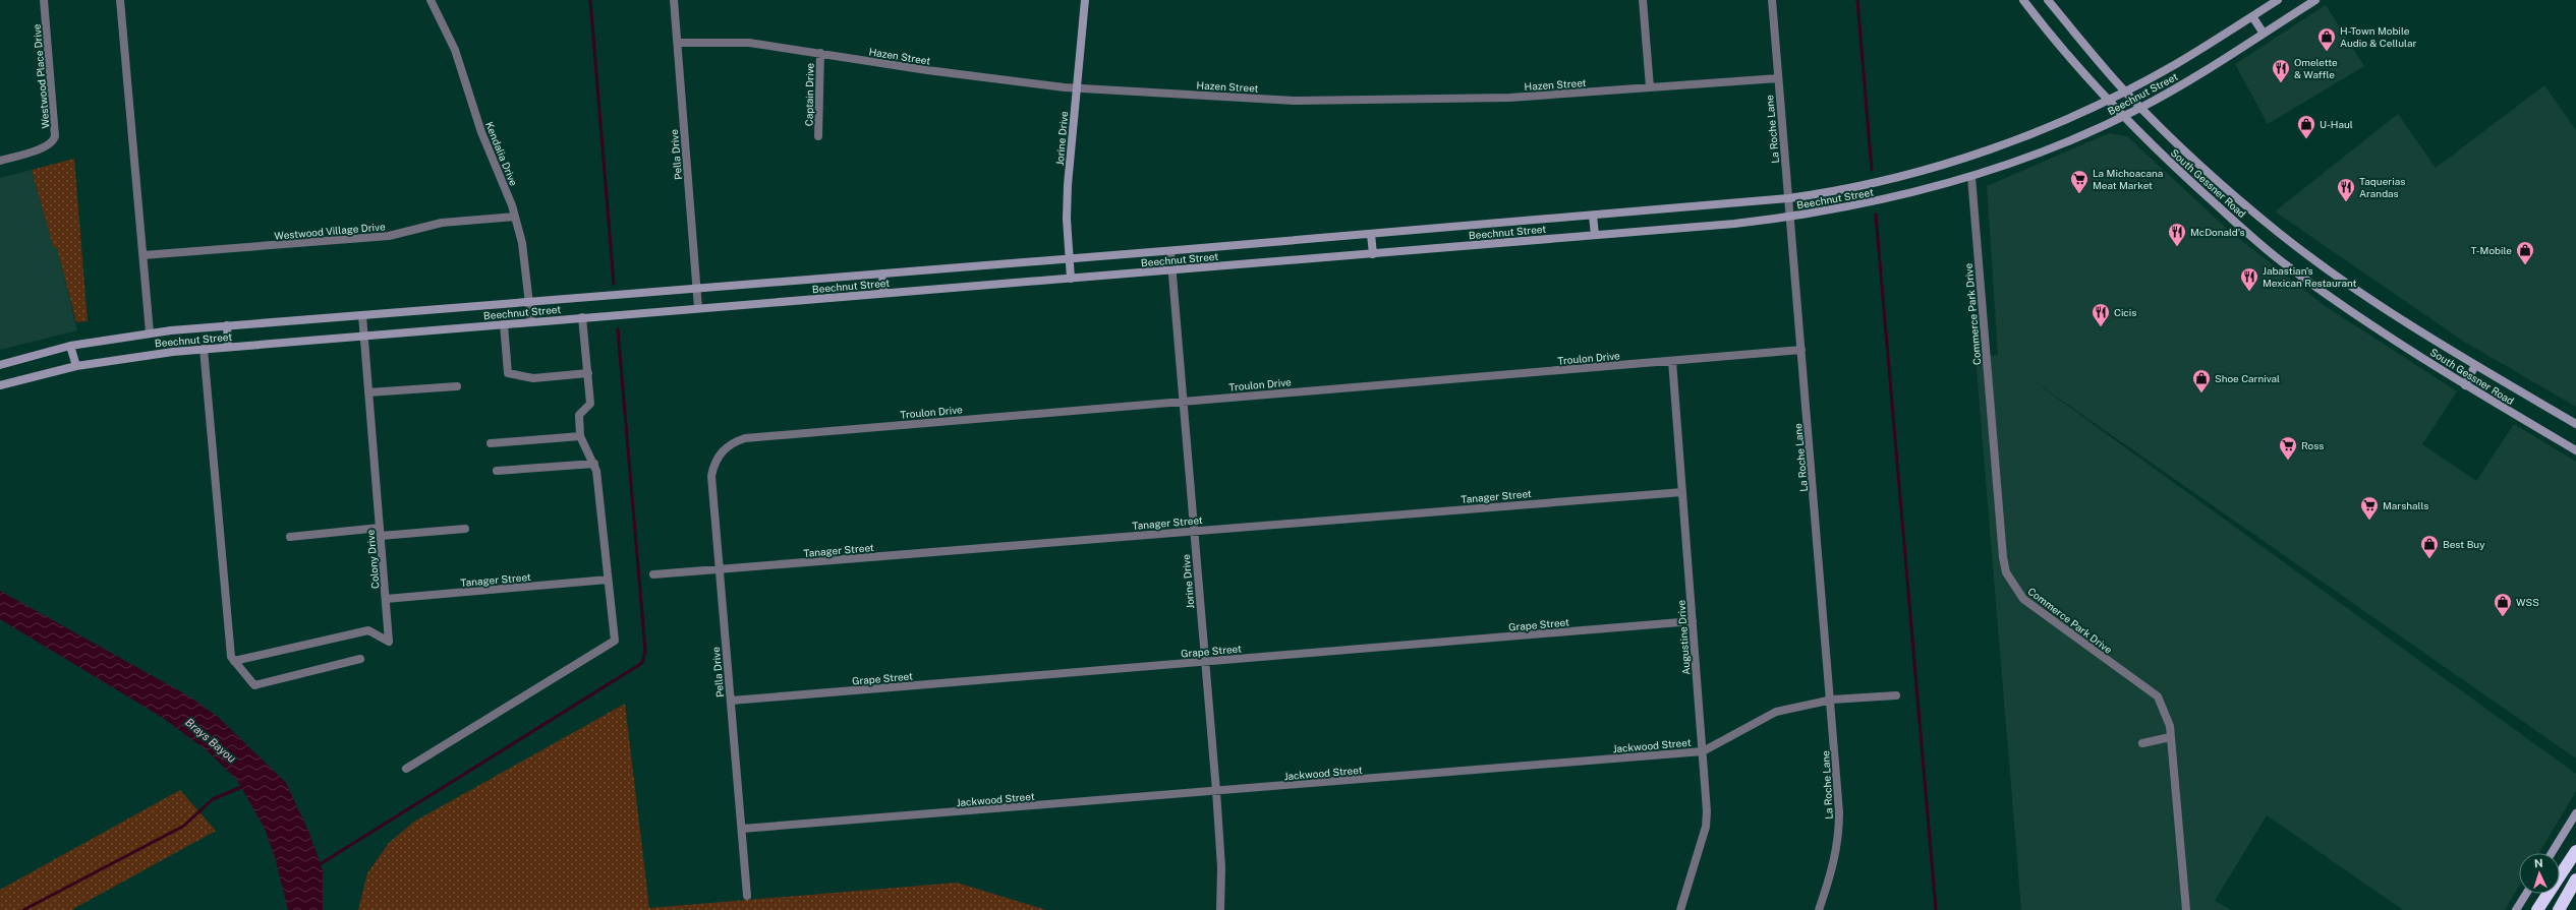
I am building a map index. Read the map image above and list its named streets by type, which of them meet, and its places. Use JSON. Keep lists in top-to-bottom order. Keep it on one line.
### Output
{"streets":{"main road":["Beechnut Street","Jorine Drive","South Gessner Road"],"street":["Hazen Street","Westwood Place Drive","Captain Drive","La Roche Lane","Kendalia Drive","Pella Drive","Westwood Village Drive","Commerce Park Drive","Troulon Drive","Tanager Street","Colony Drive","Grape Street","Augustine Drive","Jackwood Street"]},"crossings":[["Hazen Street","Captain Drive"],["Hazen Street","La Roche Lane"],["Hazen Street","Jorine Drive"],["Hazen Street","Pella Drive"],["Beechnut Street","La Roche Lane"],["Beechnut Street","Jorine Drive"],["Beechnut Street","Kendalia Drive"],["Beechnut Street","Pella Drive"],["Beechnut Street","South Gessner Road"],["Beechnut Street","Commerce Park Drive"],["Beechnut Street","Colony Drive"],["La Roche Lane","Troulon Drive"],["La Roche Lane","Jackwood Street"],["Jorine Drive","Troulon Drive"],["Jorine Drive","Tanager Street"],["Jorine Drive","Grape Street"],["Jorine Drive","Jackwood Street"],["Kendalia Drive","Westwood Village Drive"],["Pella Drive","Troulon Drive"],["Pella Drive","Tanager Street"],["Pella Drive","Grape Street"],["Pella Drive","Jackwood Street"],["Troulon Drive","Augustine Drive"],["Tanager Street","Colony Drive"],["Tanager Street","Augustine Drive"],["Grape Street","Augustine Drive"],["Augustine Drive","Jackwood Street"]],"water":["Brays Bayou"],"places":{"shop":["H-Town Mobile Audio & Cellular","U-Haul","T-Mobile","Shoe Carnival","Best Buy","WSS"],"restaurant":["Omelette & Waffle","Taquerias Arandas","McDonald's","Jabastian's Mexican Restaurant","Cicis"],"supermarket":["La Michoacana Meat Market","Ross","Marshalls"]},"north":"top"}
